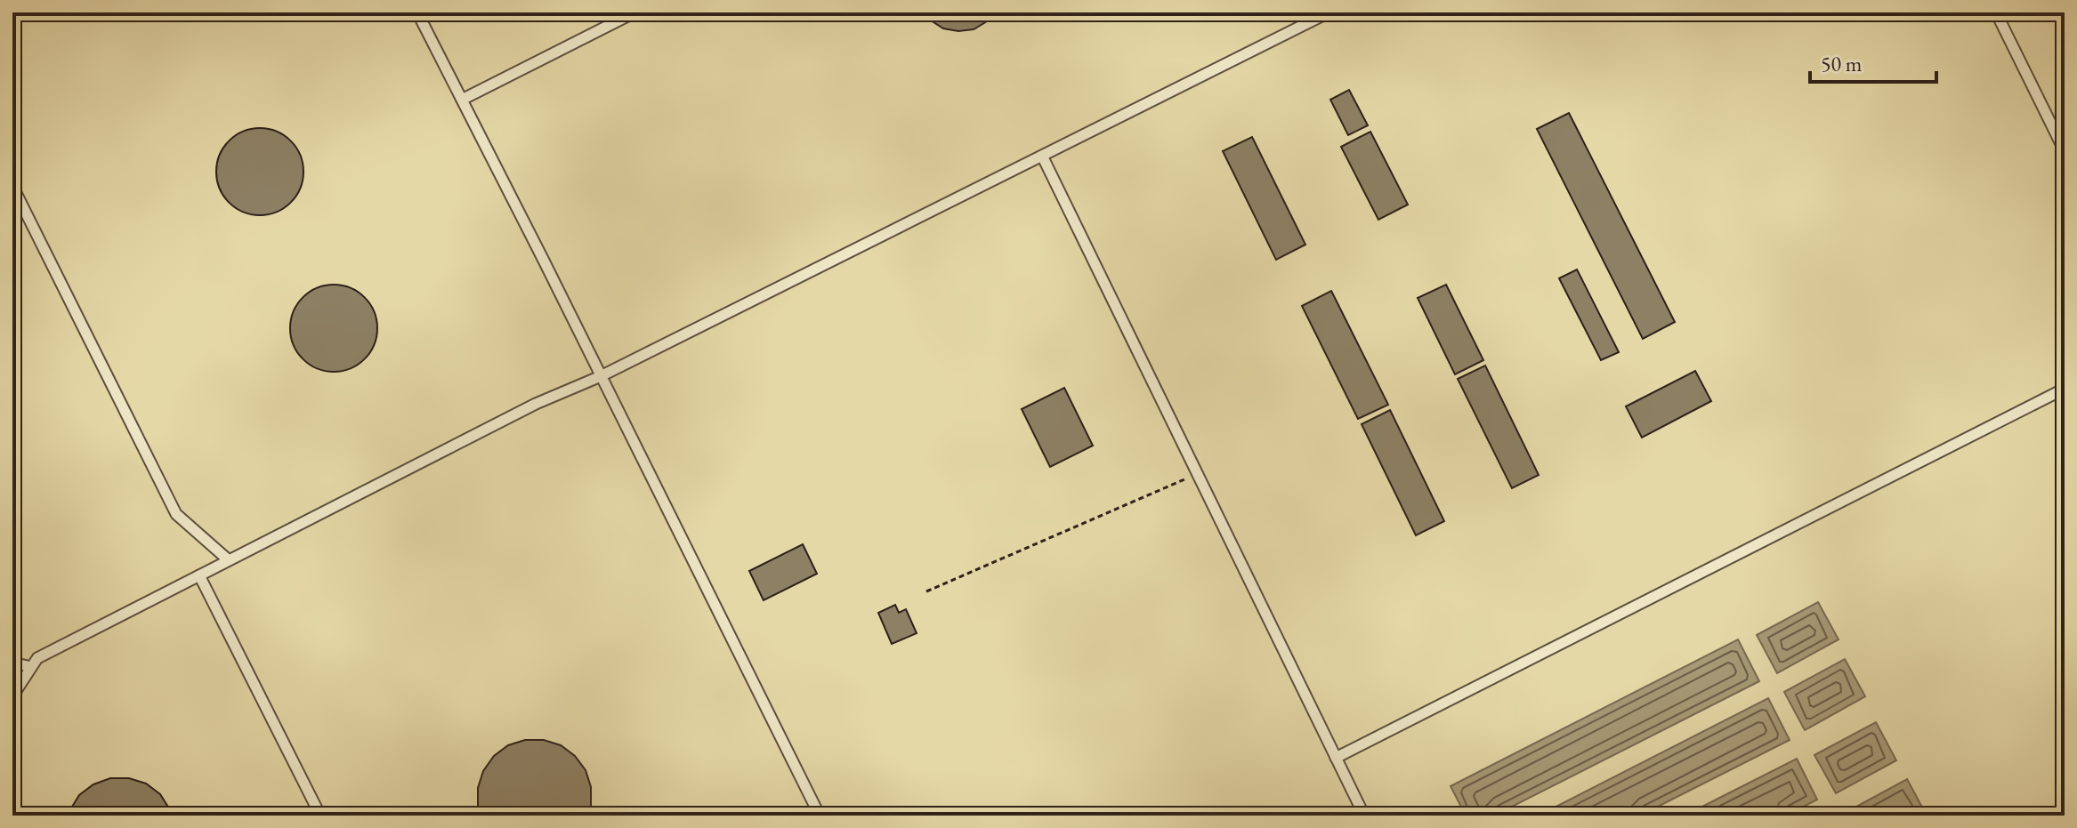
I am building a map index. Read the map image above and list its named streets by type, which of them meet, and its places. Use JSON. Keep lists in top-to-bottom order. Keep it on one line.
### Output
{"scale_bar":"50 m"}
